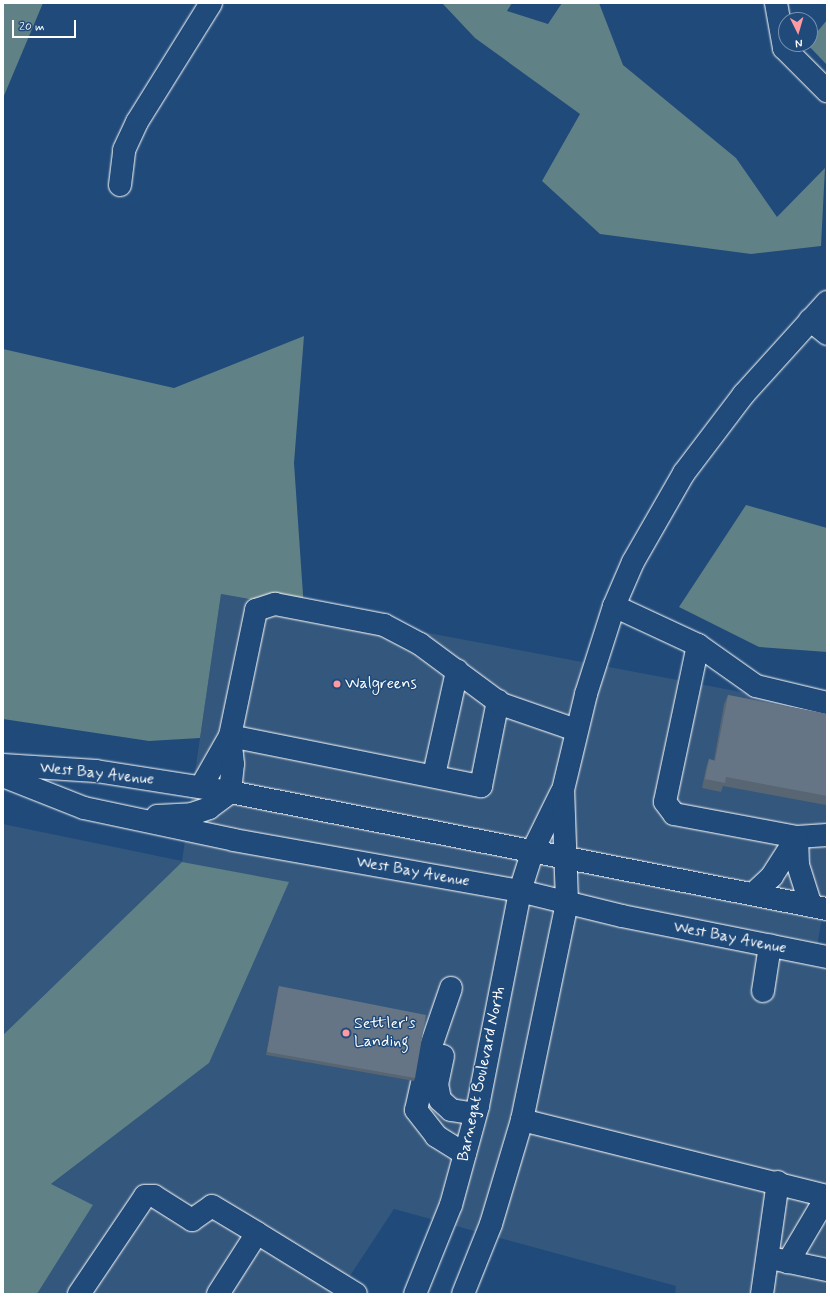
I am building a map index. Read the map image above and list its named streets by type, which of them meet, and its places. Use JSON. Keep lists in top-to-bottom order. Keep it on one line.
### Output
{"streets":{"street":["West Bay Avenue","Barnegat Boulevard North"]},"crossings":[["West Bay Avenue","Barnegat Boulevard North"]],"places":["Walgreens","Settler's Landing"],"scale_bar":"20 m","north":"bottom"}
